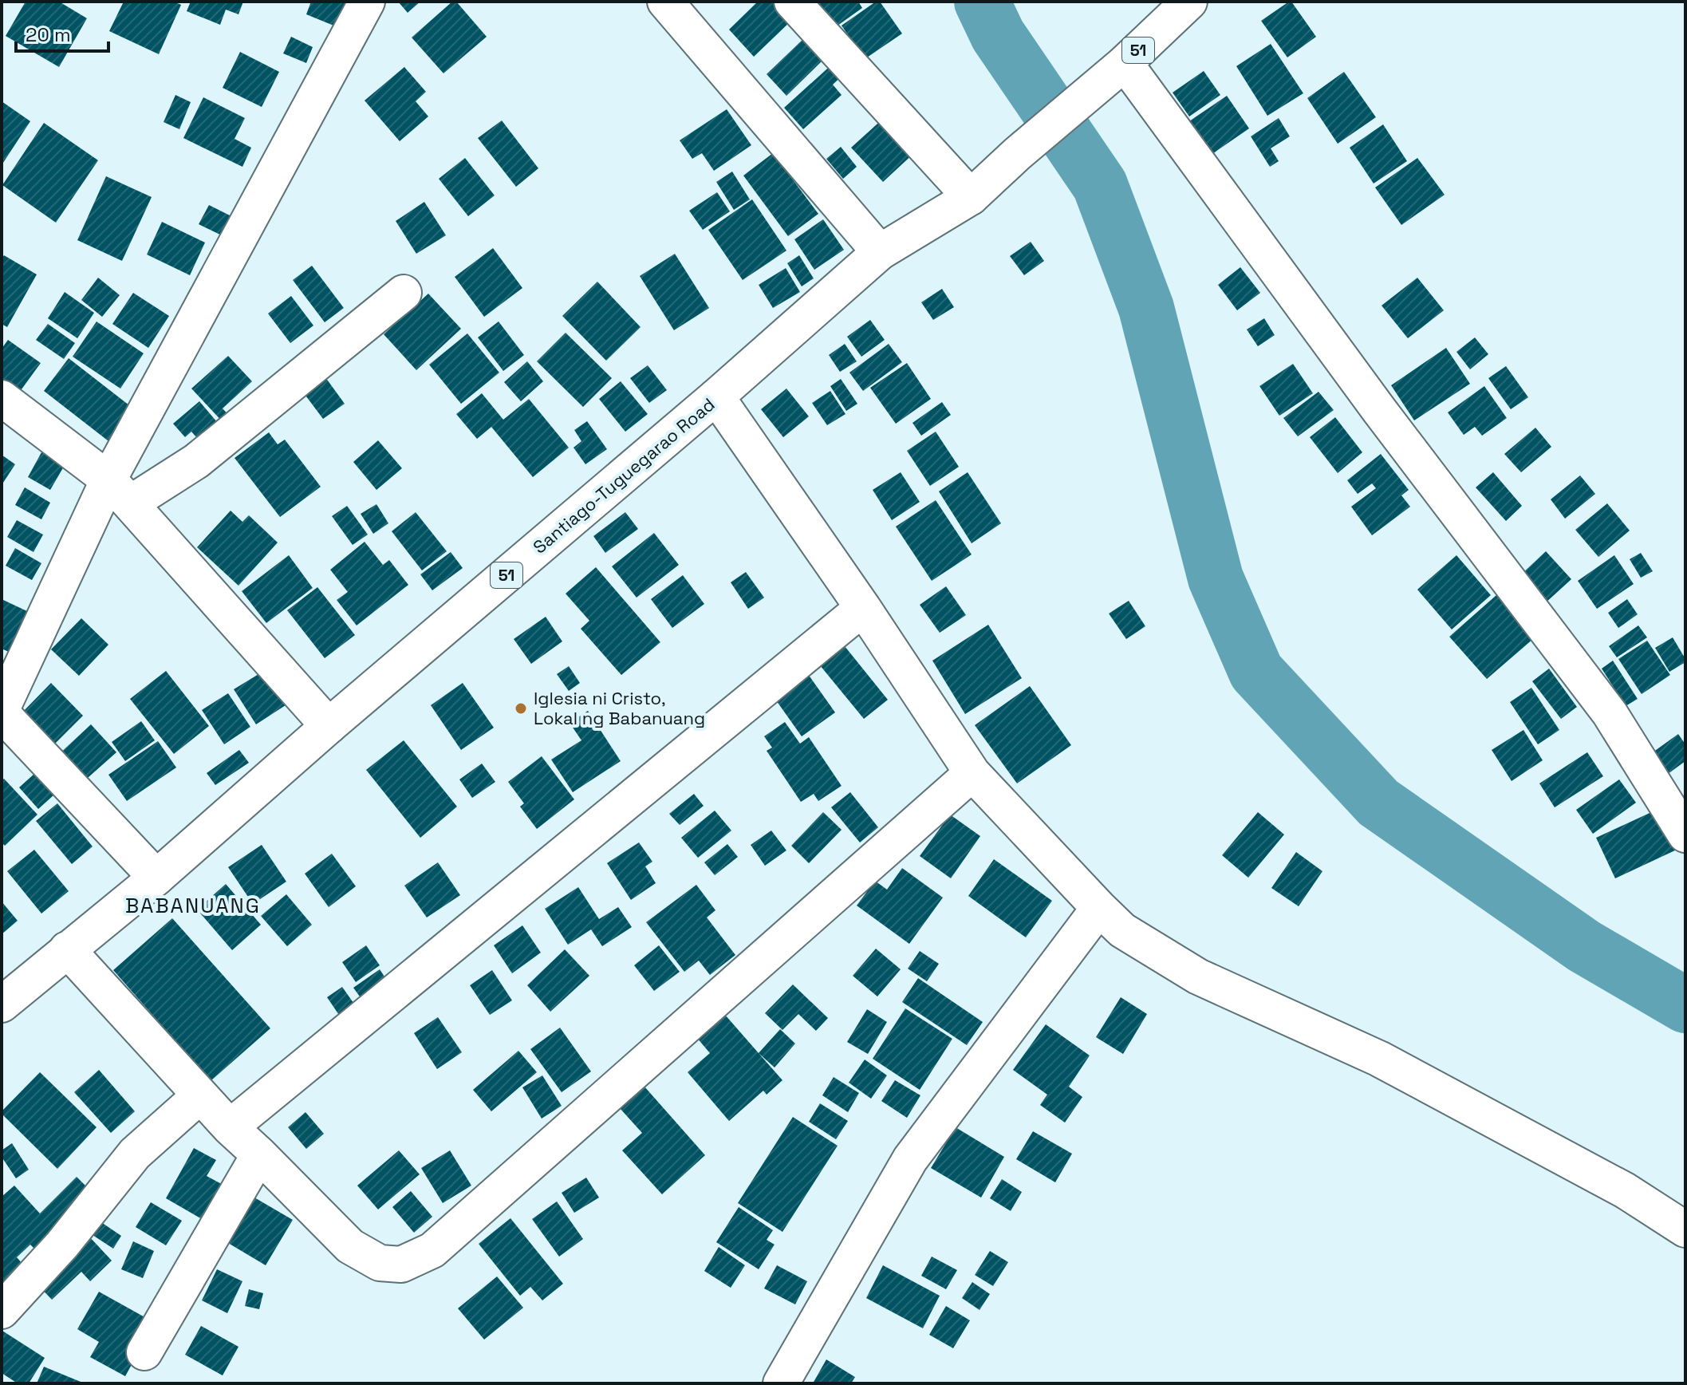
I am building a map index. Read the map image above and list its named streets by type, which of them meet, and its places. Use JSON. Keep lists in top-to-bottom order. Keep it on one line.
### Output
{"streets":{"main road":["51","Santiago-Tuguegarao Road"]},"districts":["BABANUANG"],"places":["Iglesia ni Cristo, Lokal ng Babanuang"],"scale_bar":"20 m"}
